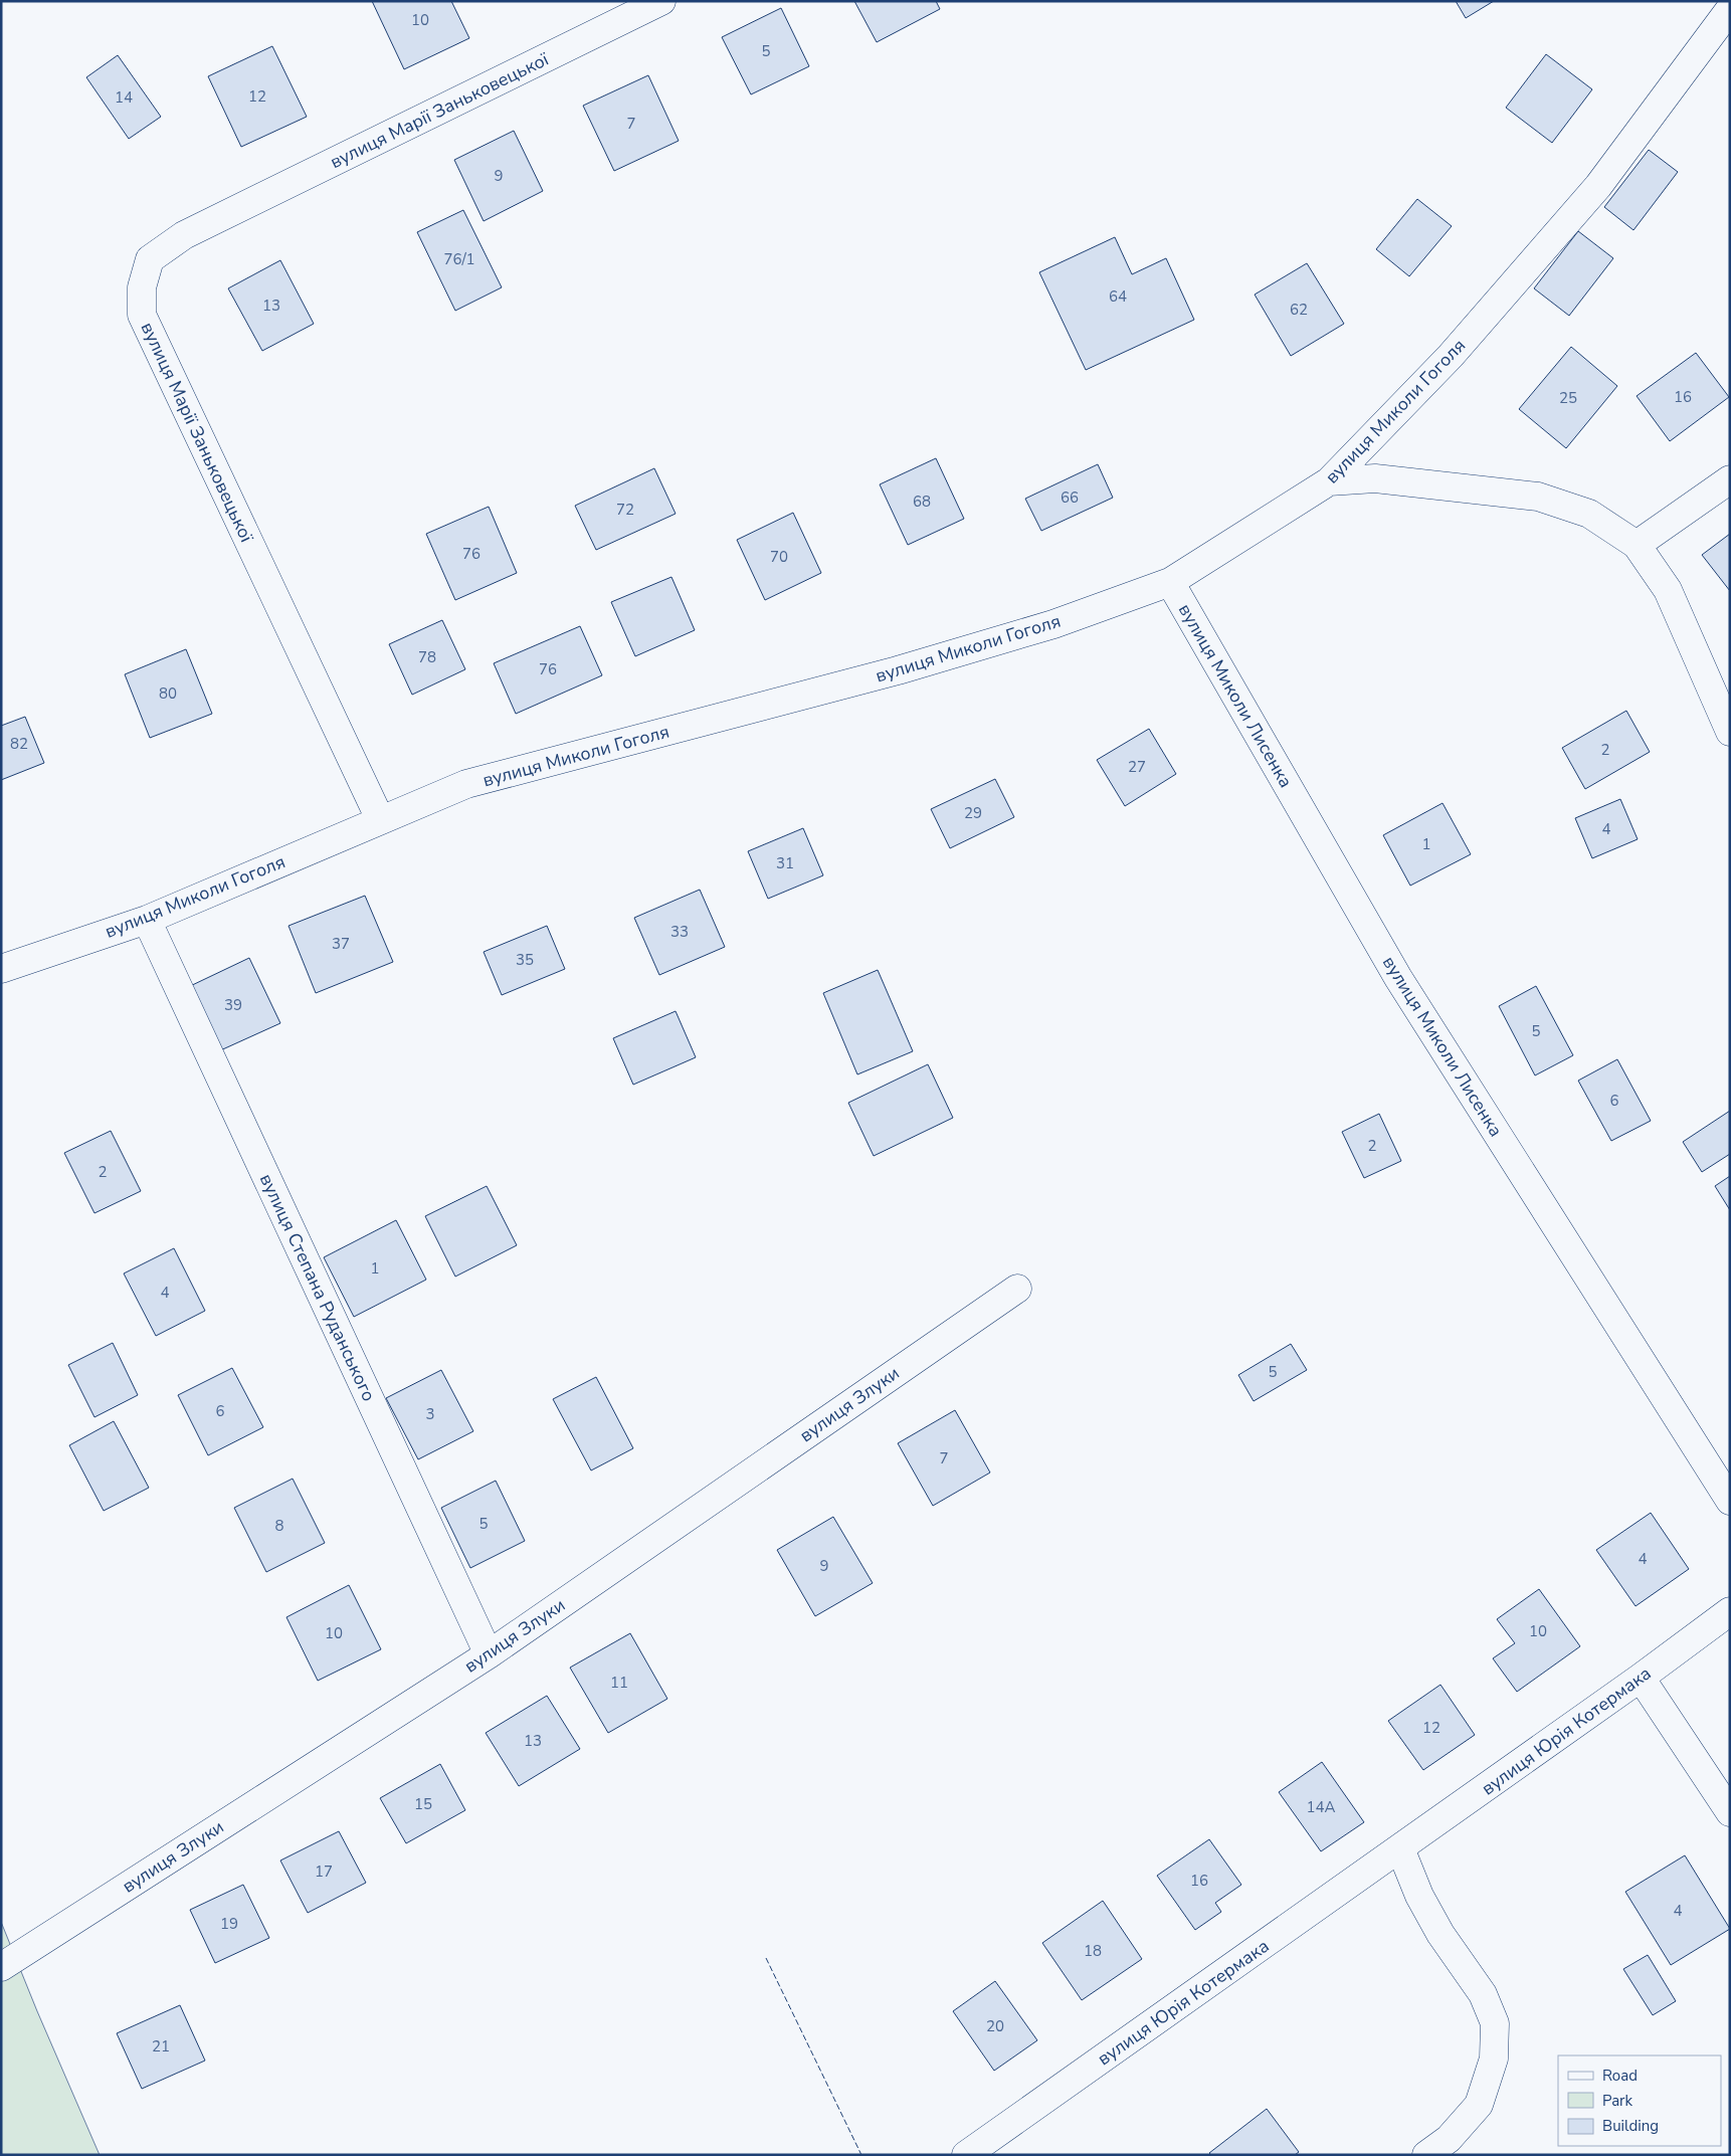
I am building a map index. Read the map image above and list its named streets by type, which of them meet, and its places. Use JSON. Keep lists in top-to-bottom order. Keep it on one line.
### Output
{"streets":{"street":["вулиця Марії Заньковецької","вулиця Миколи Гоголя","вулиця Миколи Лисенка","вулиця Степана Руданського","вулиця Злуки","вулиця Юрія Котермака"]},"crossings":[["вулиця Марії Заньковецької","вулиця Миколи Гоголя"],["вулиця Миколи Гоголя","вулиця Миколи Лисенка"],["вулиця Миколи Гоголя","вулиця Степана Руданського"],["вулиця Степана Руданського","вулиця Злуки"]],"house_numbers":["10","5","12","14","7","9","76/1","64","13","62","16","25","66","68","72","76","70","78","76","80","82","2","27","29","4","1","31","33","37","35","39","5","6","2","2","1","4","5","6","3","7","5","8","4","9","10","10","11","12","13","15","14А","17","16","4","19","18","20","21"],"legend":["Road","Park","Building"]}
